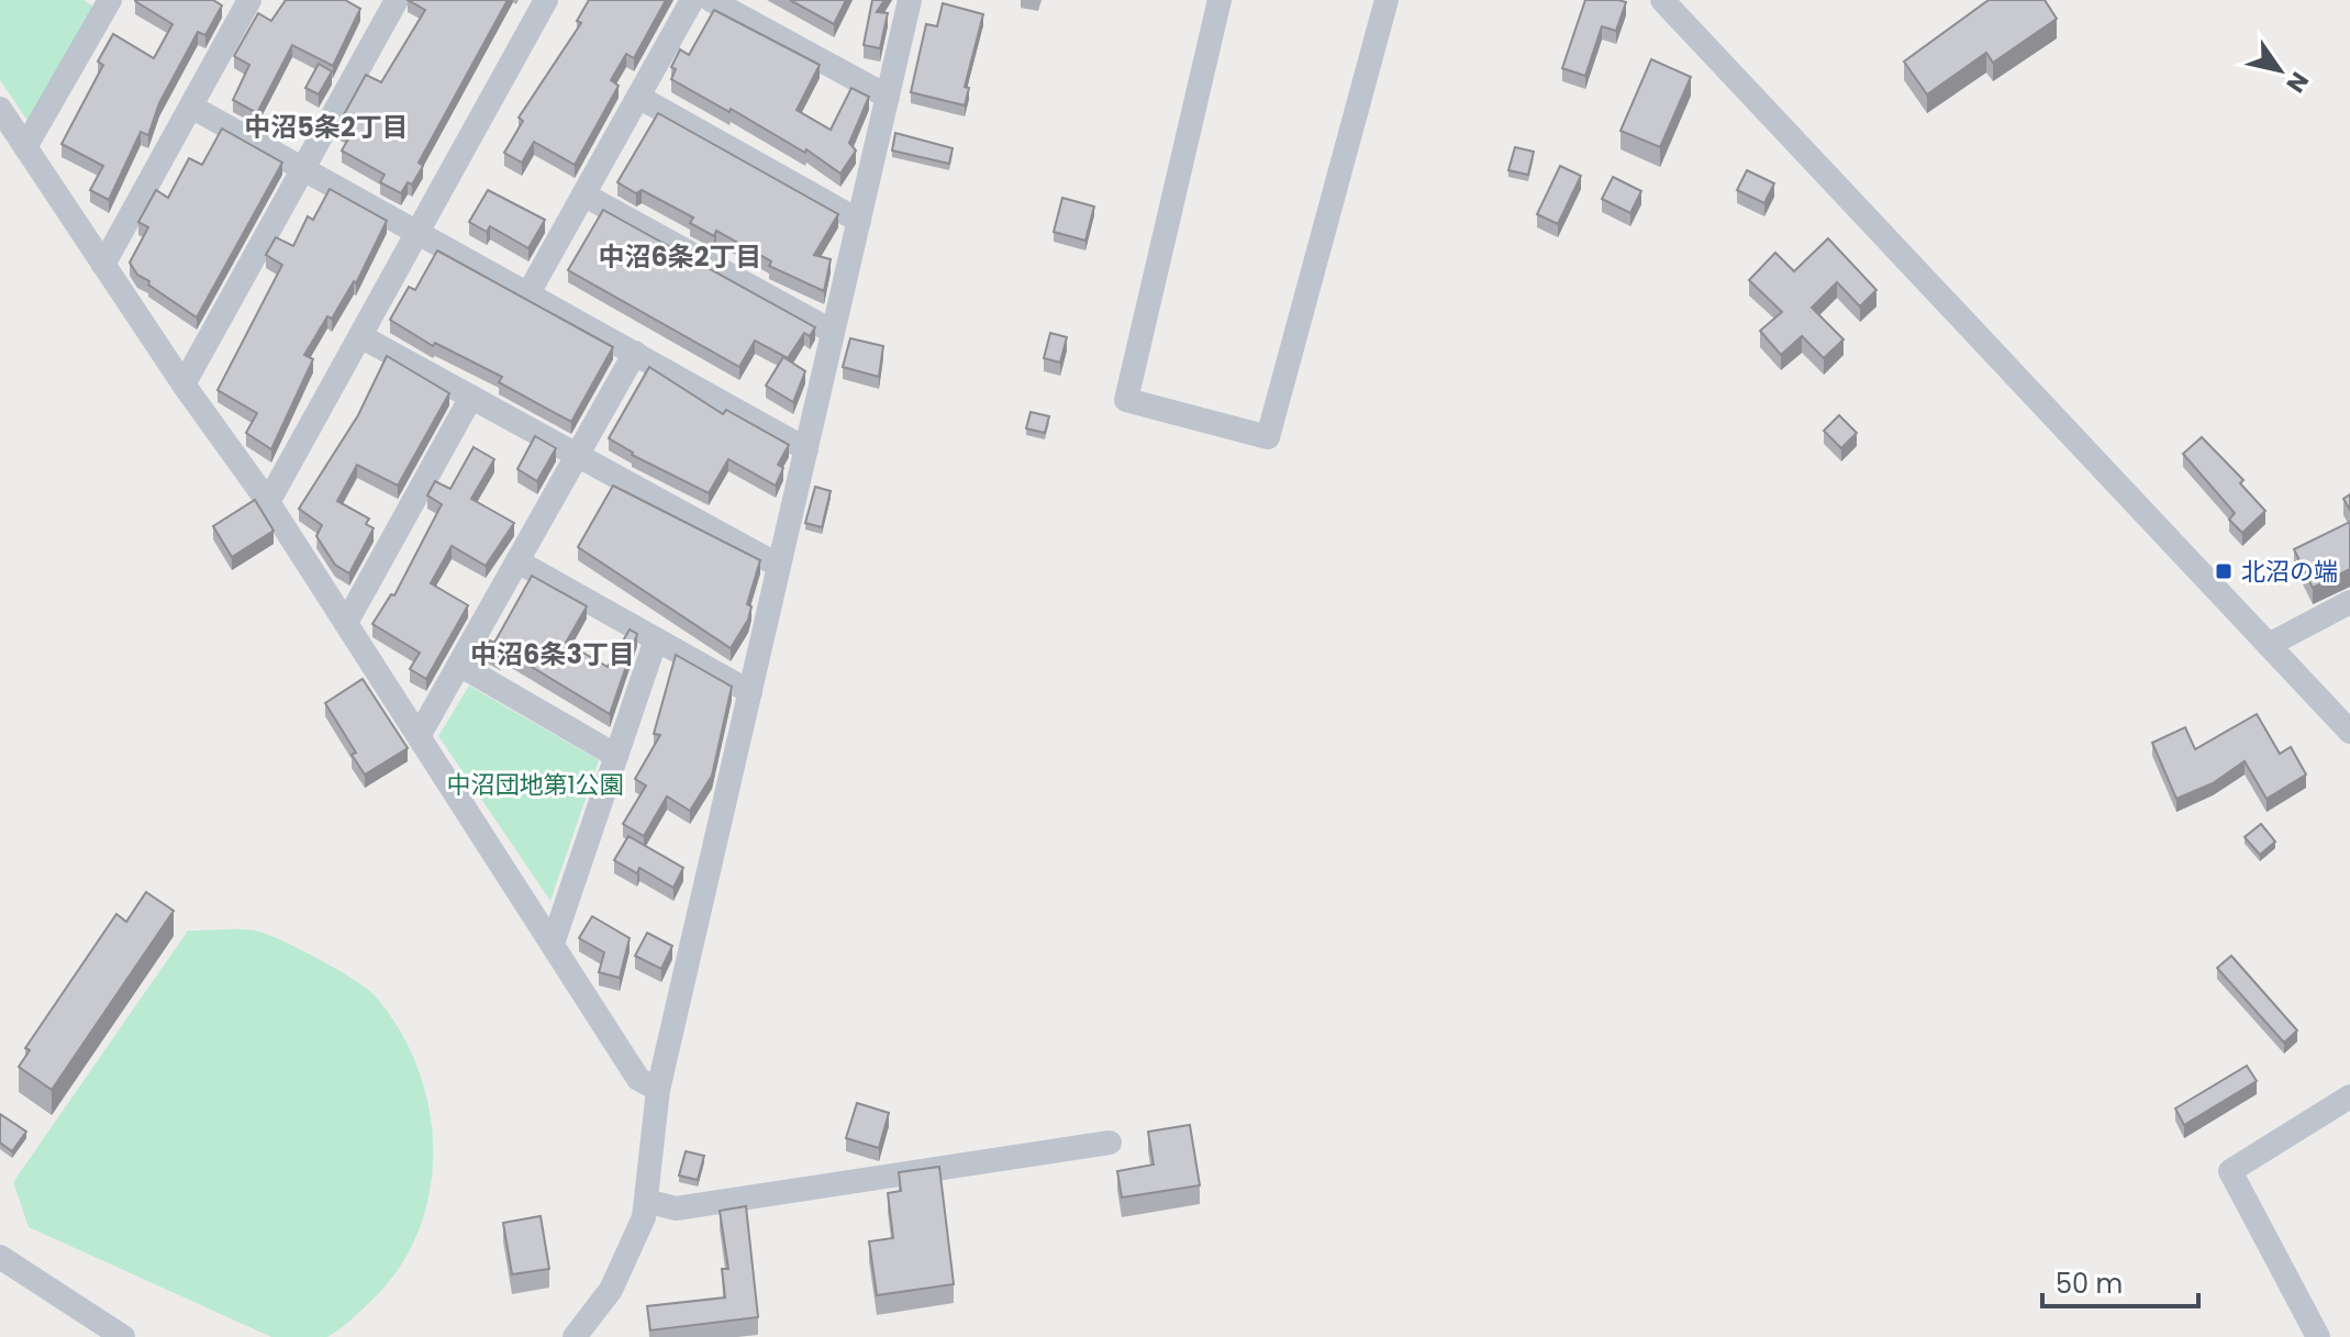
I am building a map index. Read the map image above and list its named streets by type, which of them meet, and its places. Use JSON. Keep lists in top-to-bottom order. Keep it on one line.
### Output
{"districts":["中沼5条2丁目","中沼6条2丁目","中沼6条3丁目"],"parks":["中沼団地第1公園"],"places":{"transit":["北沼の端"]},"scale_bar":"50 m","north":"bottom right"}
